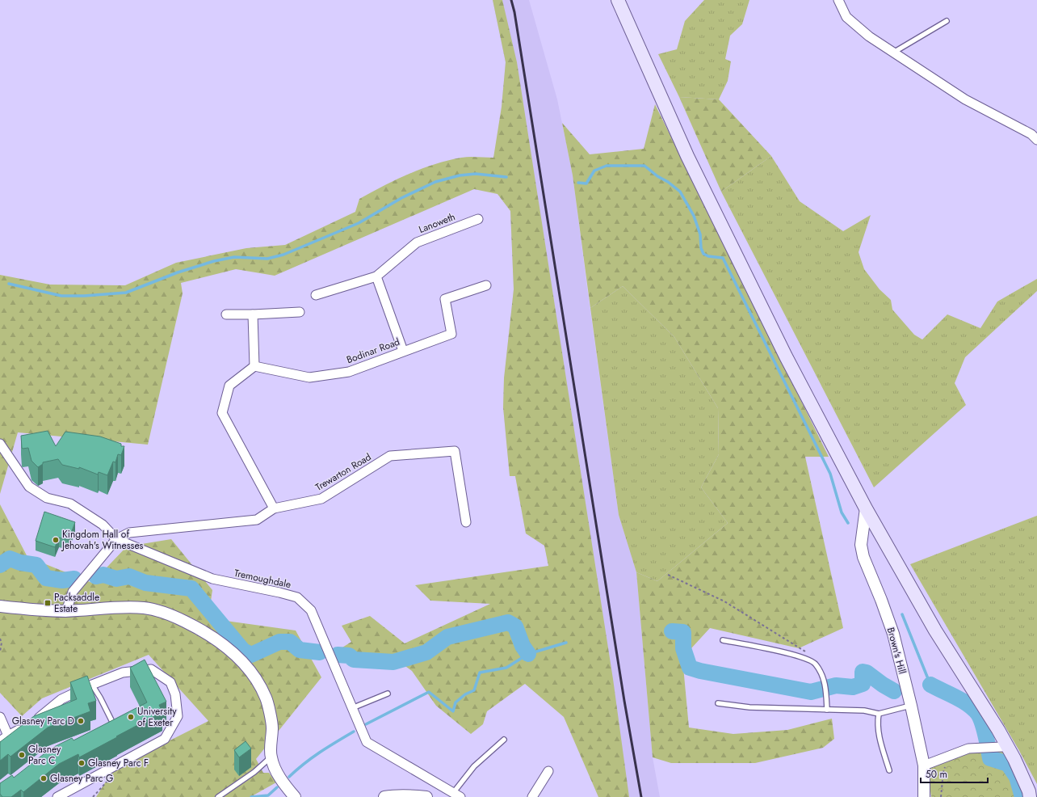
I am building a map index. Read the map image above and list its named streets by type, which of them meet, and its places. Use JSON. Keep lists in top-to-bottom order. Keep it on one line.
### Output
{"streets":{"street":["Lanoweth","Bodinar Road","Trewarton Road","Tremoughdale","Brown's Hill"]},"crossings":[["Trewarton Road","Tremoughdale"]],"places":{"other":["Kingdom Hall of Jehovah's Witnesses","University of Exeter","Glasney Parc D","Glasney Parc C","Glasney Parc F","Glasney Parc G"],"transit":["Packsaddle Estate"]},"scale_bar":"50 m"}
